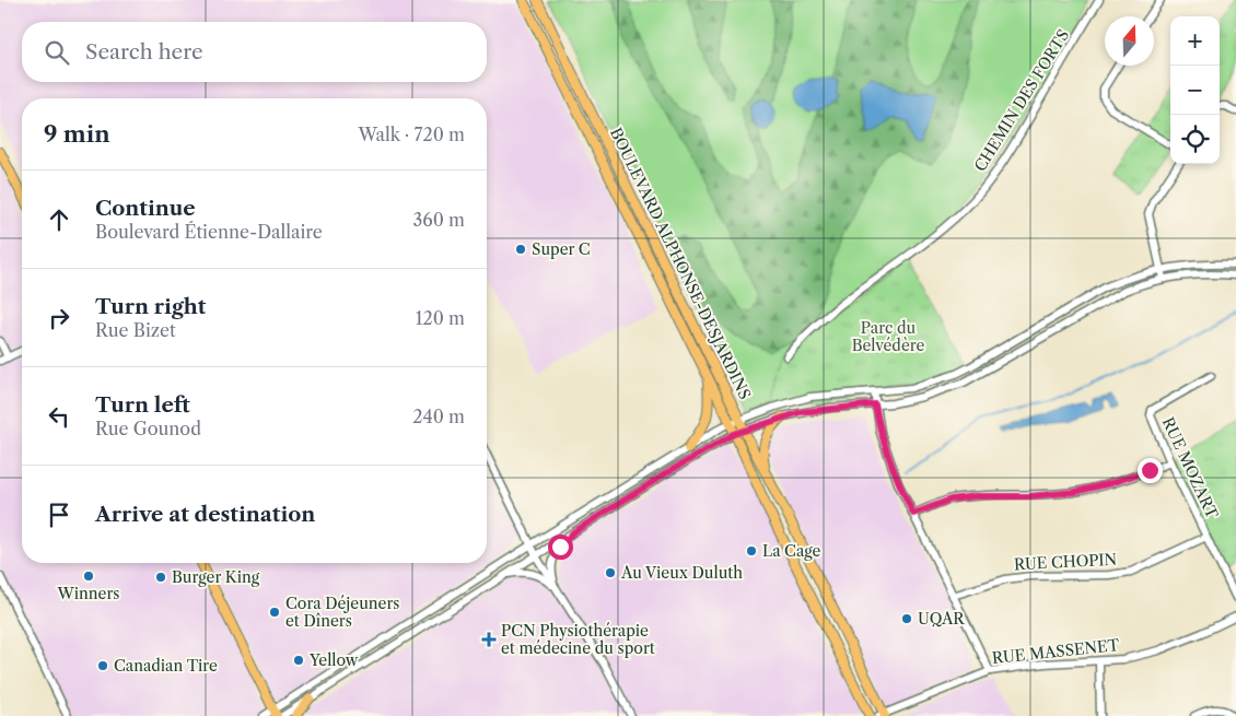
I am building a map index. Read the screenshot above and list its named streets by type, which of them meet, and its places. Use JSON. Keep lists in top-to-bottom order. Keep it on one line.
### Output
{"streets":{"main road":["BOULEVARD ALPHONSE-DESJARDINS"],"street":["CHEMIN DES FORTS","RUE MOZART","RUE CHOPIN","RUE MASSENET"]},"crossings":[["BOULEVARD ALPHONSE-DESJARDINS","RUE MASSENET"],["RUE MOZART","RUE CHOPIN"]],"parks":["Parc du Belvédère"],"places":{"other":["Super C","La Cage","Au Vieux Duluth","Winners","Burger King","Cora Déjeuners et Dîners","UQAR","Yellow","Canadian Tire"],"health":["PCN Physiothérapie et médecine du sport"]},"north":"top","page":{"map_buttons":["+","−"],"search":"Search here","heading":["9 min","Walk · 720 m"],"list":[["Continue","Boulevard Étienne-Dallaire","360 m"],["Turn right","Rue Bizet","120 m"],["Turn left","Rue Gounod","240 m"],"Arrive at destination"]}}
